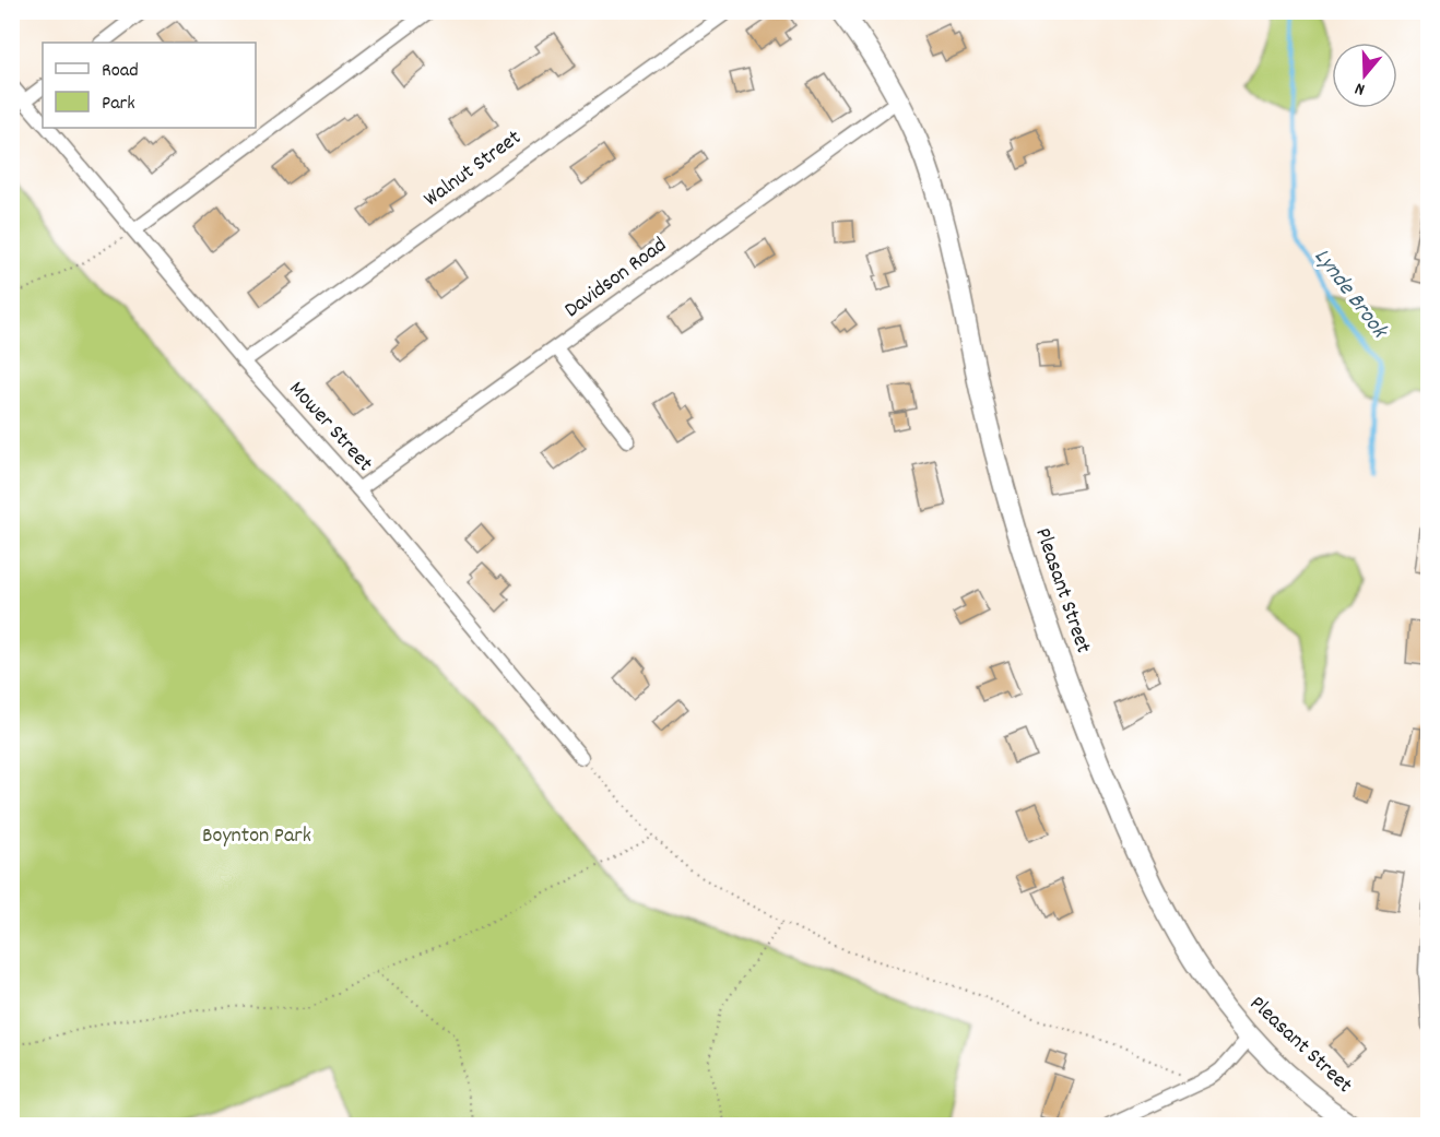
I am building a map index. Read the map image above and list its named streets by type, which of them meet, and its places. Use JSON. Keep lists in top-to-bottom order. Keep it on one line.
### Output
{"streets":{"main road":["Pleasant Street"],"street":["Walnut Street","Davidson Road","Mower Street"]},"crossings":[["Walnut Street","Mower Street"],["Davidson Road","Mower Street"],["Davidson Road","Pleasant Street"]],"water":["Lynde Brook"],"parks":["Boynton Park"],"legend":["Road","Park"],"north":"bottom"}
